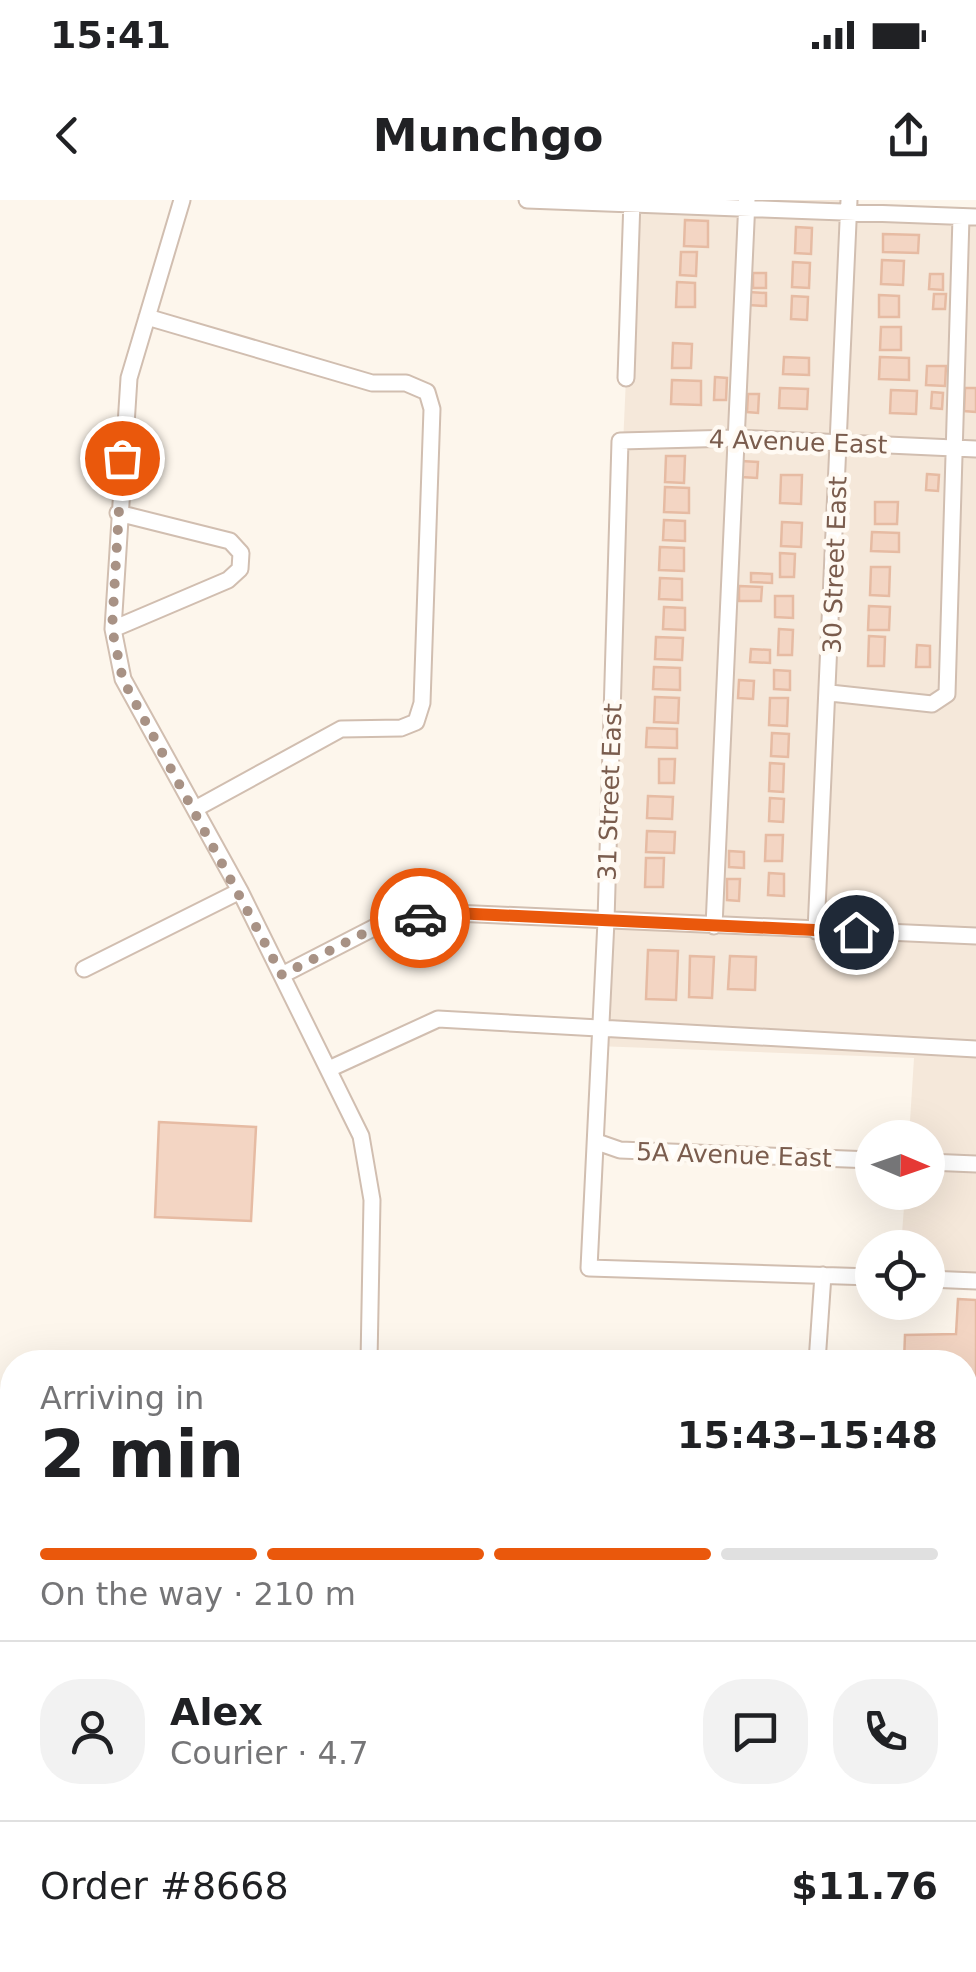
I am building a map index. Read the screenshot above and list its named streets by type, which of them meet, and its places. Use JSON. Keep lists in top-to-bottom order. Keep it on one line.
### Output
{"streets":{"street":["4 Avenue East","30 Street East","31 Street East","5A Avenue East"]},"crossings":[["4 Avenue East","30 Street East"],["4 Avenue East","31 Street East"],["31 Street East","5A Avenue East"]],"north":"right","page":{"status":"15:41","header":"Munchgo","heading":["2 min","Arriving in","15:43–15:48"],"panel":["Alex","Courier · 4.7","Order #8668","$11.76"],"bar":"On the way · 210 m"}}
